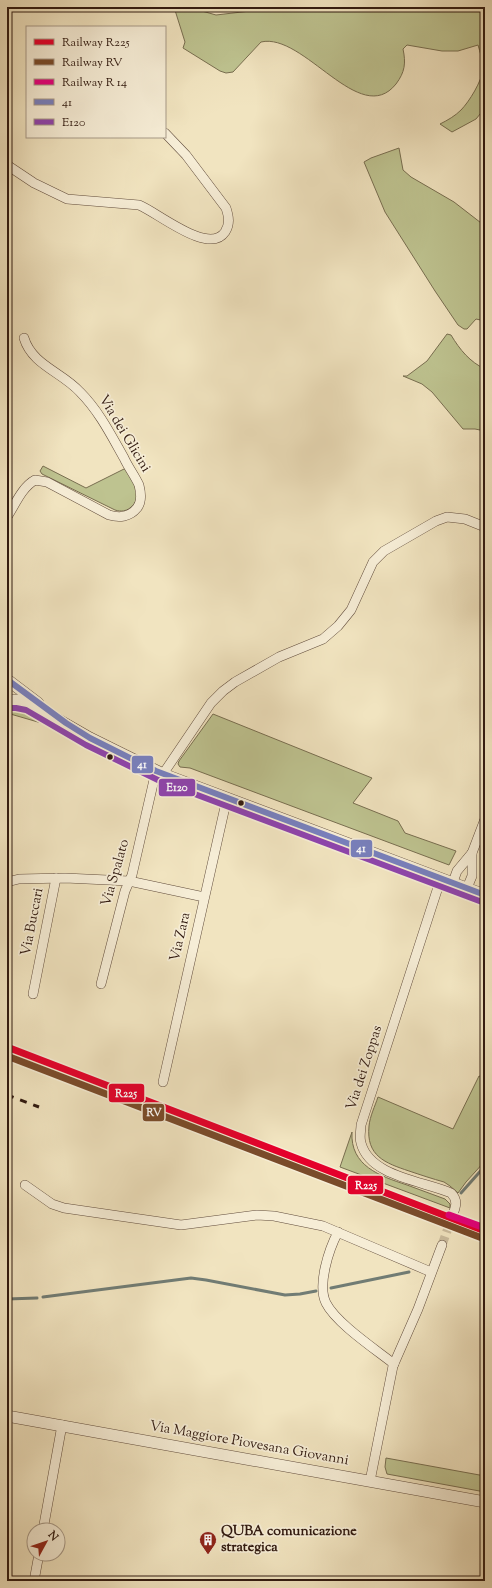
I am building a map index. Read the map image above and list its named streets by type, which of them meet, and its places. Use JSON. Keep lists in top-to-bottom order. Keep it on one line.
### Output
{"streets":{"street":["Via dei Glicini","Via Spalato","Via Buccari","Via Zara","Via dei Zoppas","Via Maggiore Piovesana Giovanni"]},"crossings":[["Via Spalato","Via Buccari"],["Via Buccari","Via Zara"]],"places":{"building":["QUBA comunicazione strategica"]},"lines":["transit line 41","transit line E120","rail line R225","rail line RV"],"legend":["Railway R225","Railway RV","Railway R 14","41","E120"],"north":"top right"}
